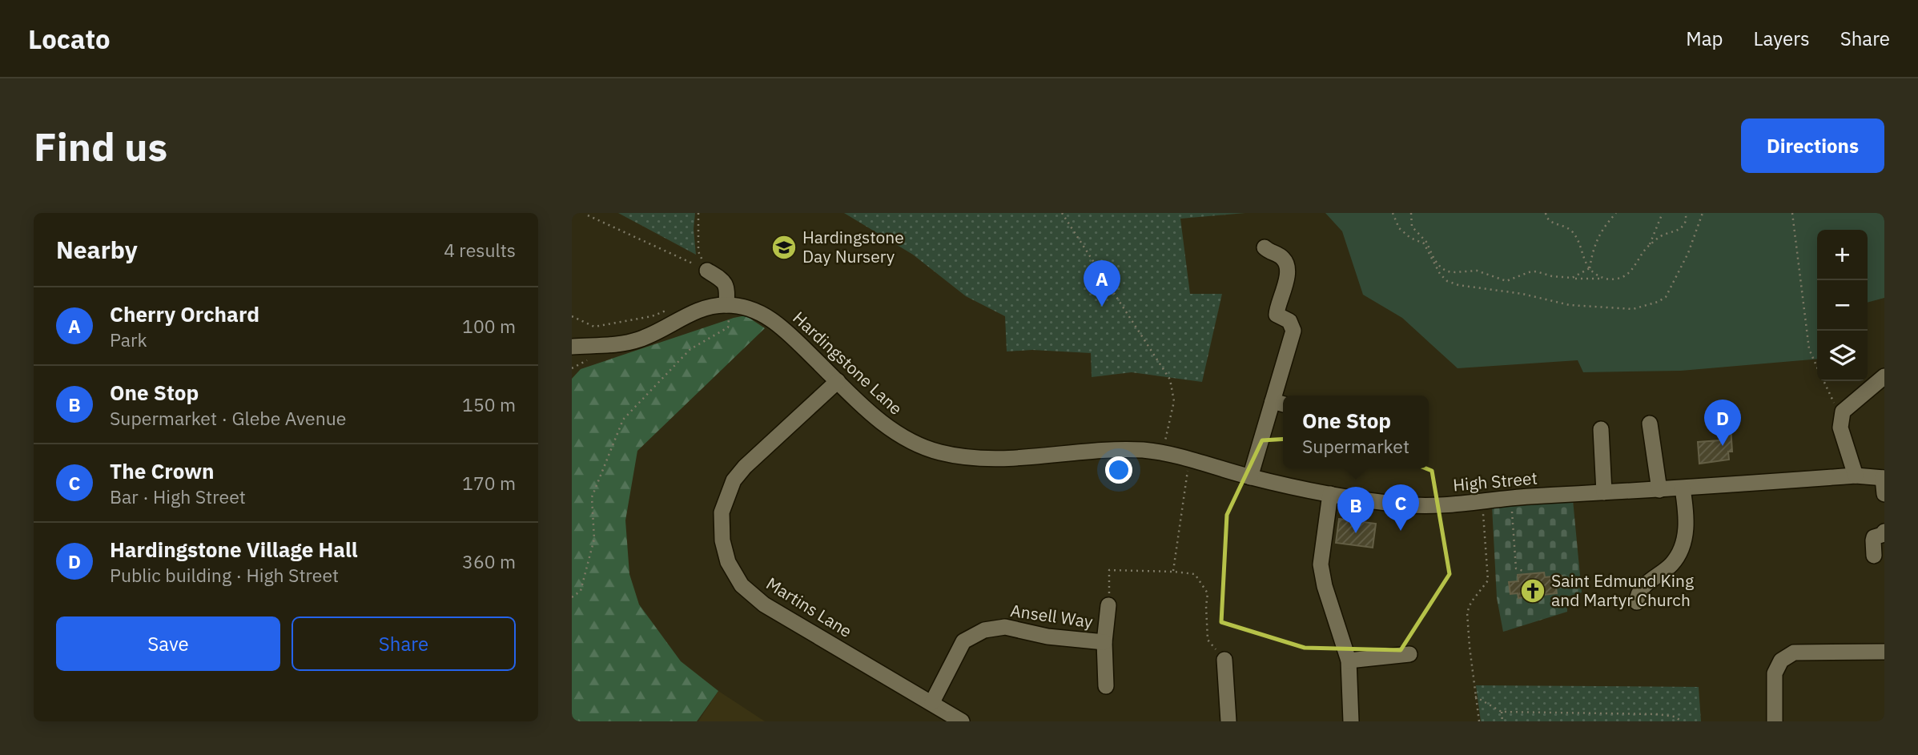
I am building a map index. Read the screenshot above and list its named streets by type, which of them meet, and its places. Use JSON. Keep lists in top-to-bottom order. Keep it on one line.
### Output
{"streets":{"street":["Hardingstone Lane","High Street","Martins Lane","Ansell Way"]},"crossings":[["Hardingstone Lane","High Street"],["Hardingstone Lane","Martins Lane"],["Martins Lane","Ansell Way"]],"places":{"school or university":["Hardingstone Day Nursery"],"church":["Saint Edmund King and Martyr Church"]},"page":{"header":"Locato","nav":["Map","Layers","Share"],"buttons":["Directions",["Save","Share"]],"title":"Find us","heading":["Nearby","4 results"],"map_buttons":["+","−"],"pins":["A","D","C","B"],"list":[{"mark":"A","name":"Cherry Orchard","note":"Park","value":"100 m"},{"mark":"B","name":"One Stop","note":"Supermarket · Glebe Avenue","value":"150 m"},{"mark":"C","name":"The Crown","note":"Bar · High Street","value":"170 m"},{"mark":"D","name":"Hardingstone Village Hall","note":"Public building · High Street","value":"360 m"}],"popup":["One Stop","Supermarket"]}}
